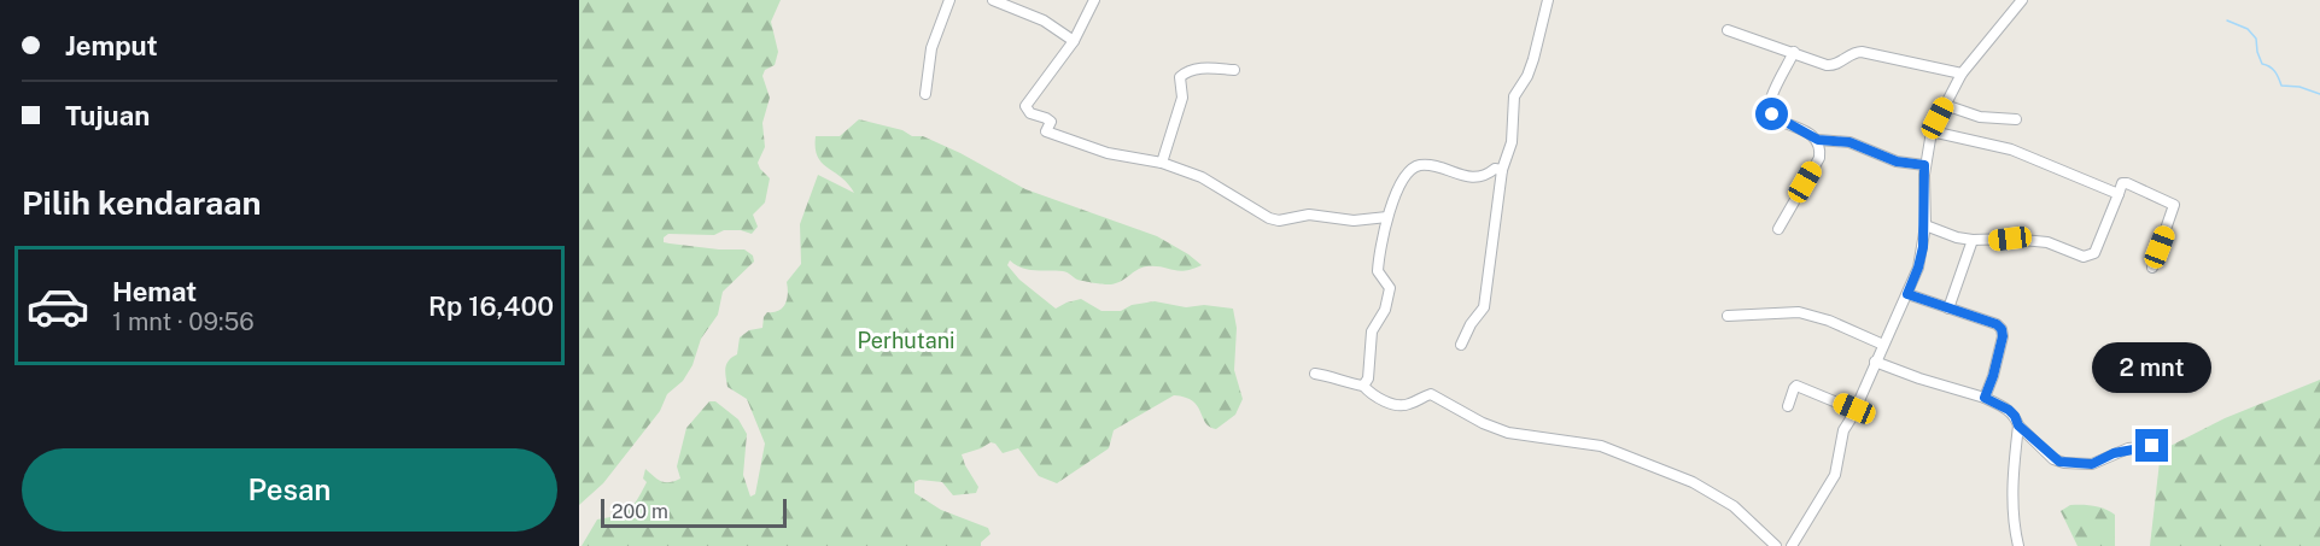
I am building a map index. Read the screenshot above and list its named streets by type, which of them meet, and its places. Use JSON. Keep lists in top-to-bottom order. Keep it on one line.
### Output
{"parks":["Perhutani"],"scale_bar":"200 m","page":{"banner":["Jemput","Tujuan"],"heading":"Pilih kendaraan","list":[{"name":"Hemat","note":"1 mnt · 09:56","value":"Rp 16,400"}],"bubble":"2 mnt","buttons":"Pesan","scale":"200 m"}}
